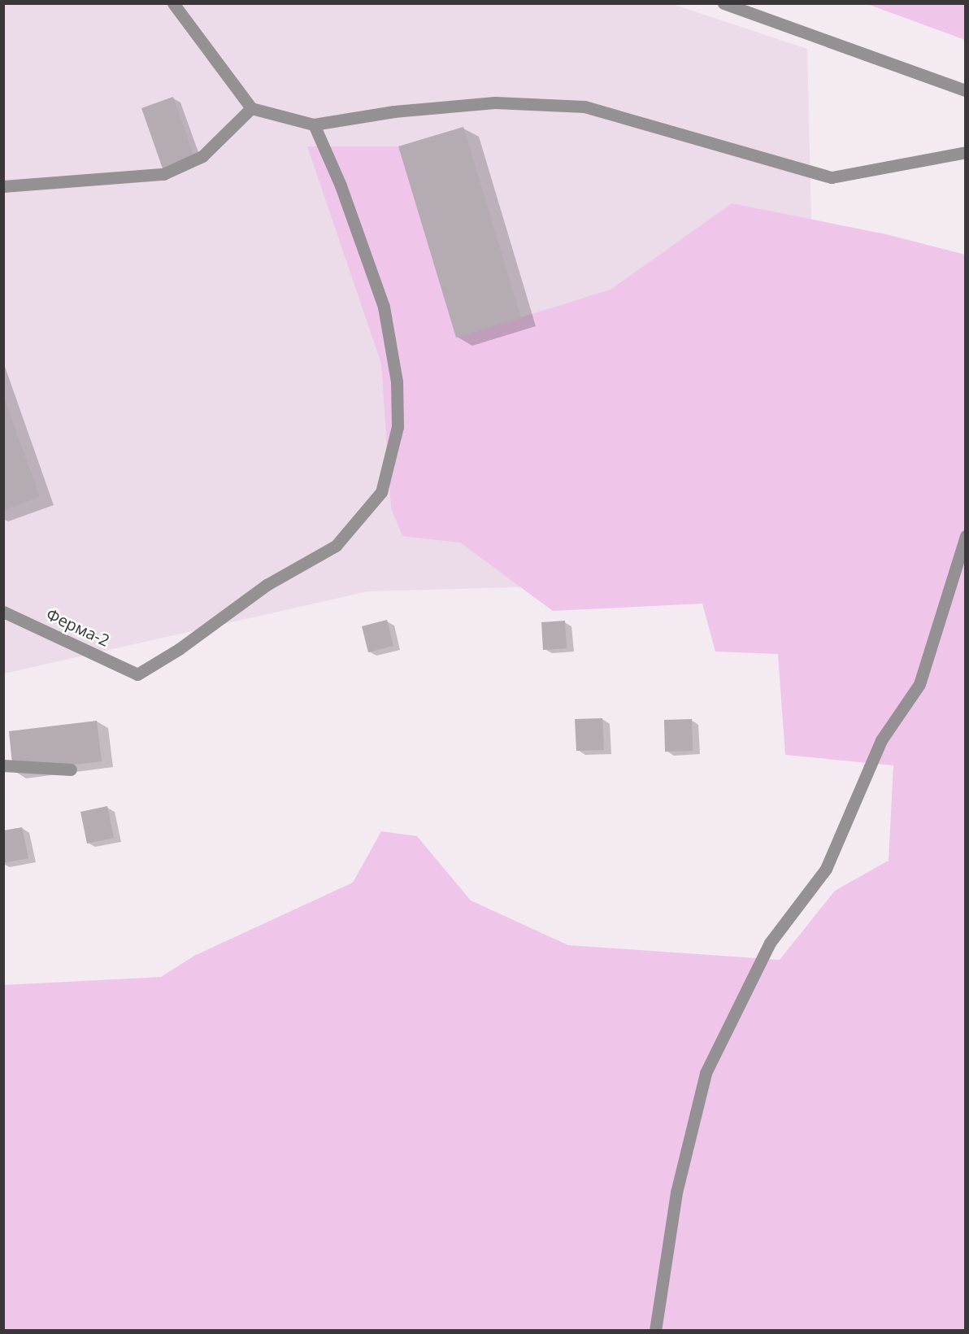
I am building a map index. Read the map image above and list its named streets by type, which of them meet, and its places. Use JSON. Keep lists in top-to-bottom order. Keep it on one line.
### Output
{"streets":{"street":["Ферма-2"]}}
